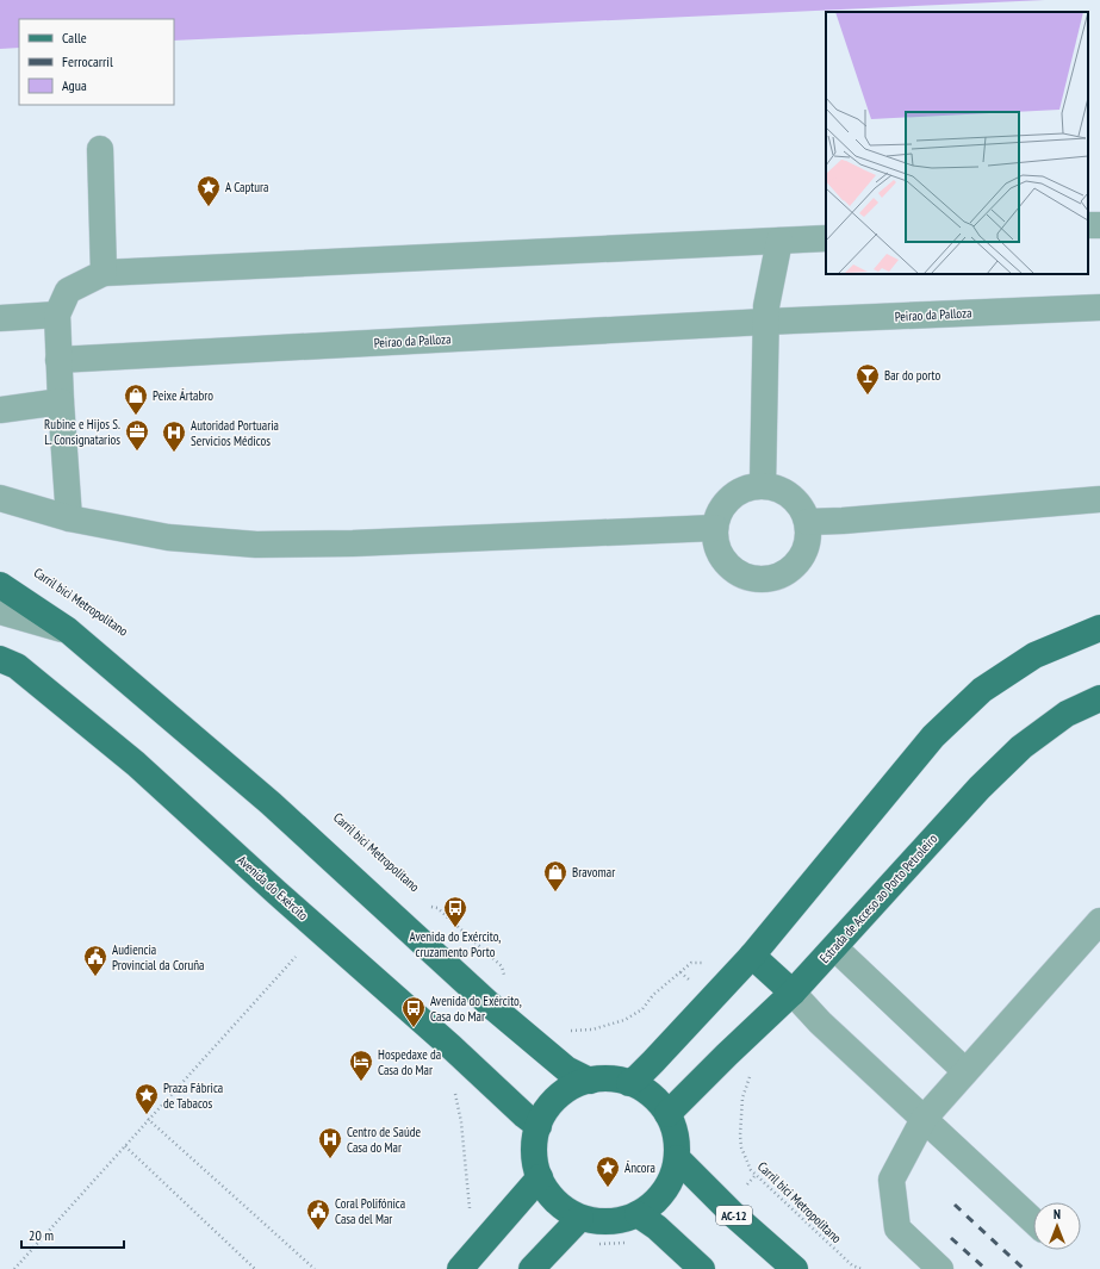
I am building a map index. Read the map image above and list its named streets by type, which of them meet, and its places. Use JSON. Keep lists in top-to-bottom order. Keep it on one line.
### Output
{"streets":{"main road":["Avenida do Exército","Estrada de Acceso ao Porto Petroleiro","AC-12"],"street":["Peirao da Palloza"],"path":["Carril bici Metropolitano"]},"crossings":[["Avenida do Exército","Estrada de Acceso ao Porto Petroleiro"],["Avenida do Exército","AC-12"],["Estrada de Acceso ao Porto Petroleiro","AC-12"]],"places":{"place":["A Captura","Praza Fábrica de Tabacos","Áncora"],"bar":["Bar do porto"],"shop":["Peixe Ártabro","Bravomar"],"office":["Rubine e Hijos S. L. Consignatarios"],"hospital":["Autoridad Portuaria Servicios Médicos","Centro de Saúde Casa do Mar"],"bus stop":["Avenida do Exército, cruzamento Porto","Avenida do Exército, Casa do Mar"],"public building":["Audiencia Provincial da Coruña","Coral Polifónica Casa del Mar"],"hotel":["Hospedaxe da Casa do Mar"]},"legend":["Calle","Ferrocarril","Agua"],"scale_bar":"20 m","north":"top"}
